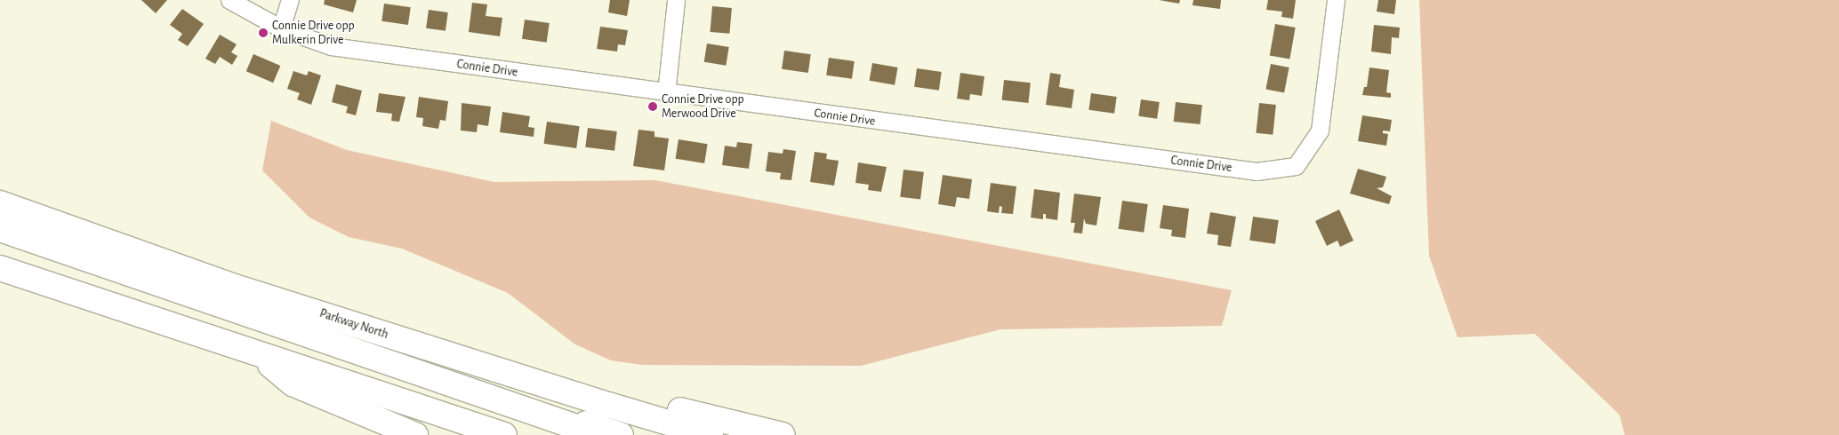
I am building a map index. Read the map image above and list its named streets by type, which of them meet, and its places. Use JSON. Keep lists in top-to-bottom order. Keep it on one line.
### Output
{"streets":{"highway":["Parkway North"],"street":["Connie Drive"]},"places":["Connie Drive opp Mulkerin Drive","Connie Drive opp Merwood Drive"]}
